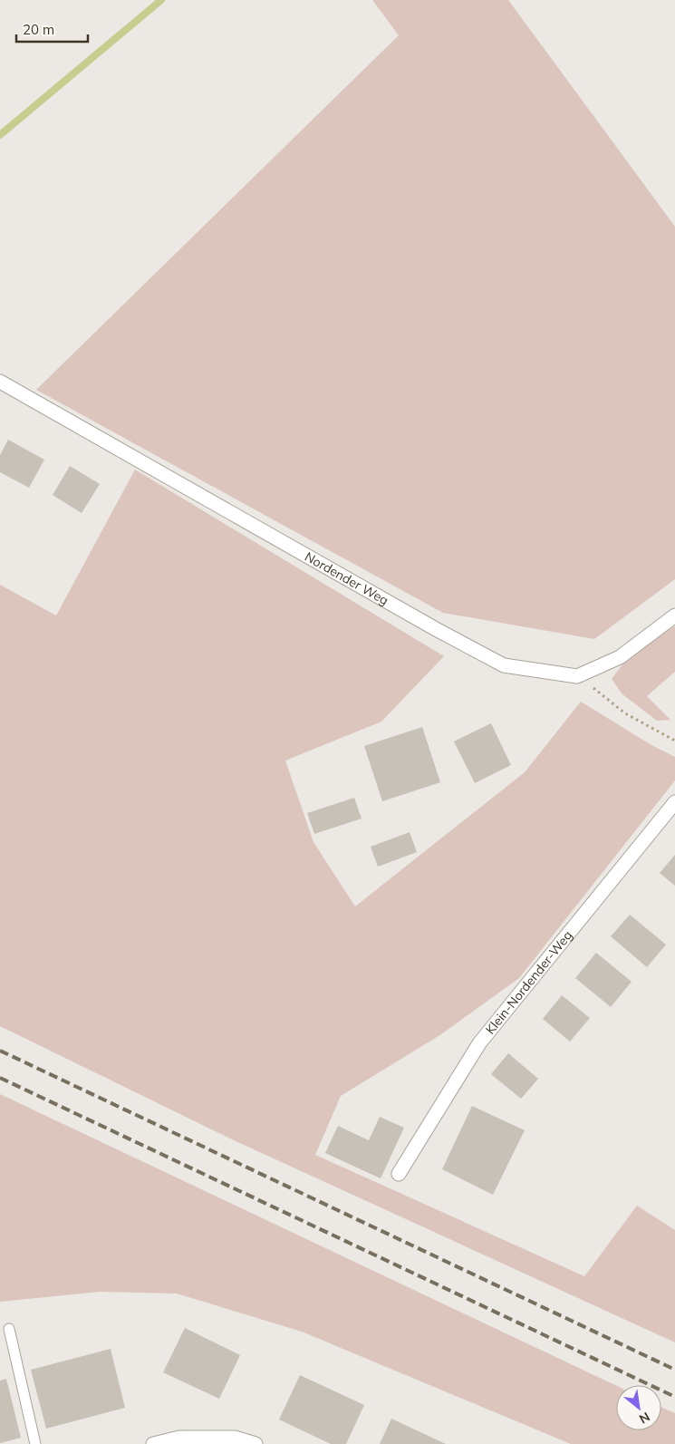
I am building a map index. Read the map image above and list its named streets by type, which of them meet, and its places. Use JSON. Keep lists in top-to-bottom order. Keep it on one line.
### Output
{"streets":{"street":["Nordender Weg","Klein-Nordender-Weg"]},"scale_bar":"20 m","north":"bottom right"}
